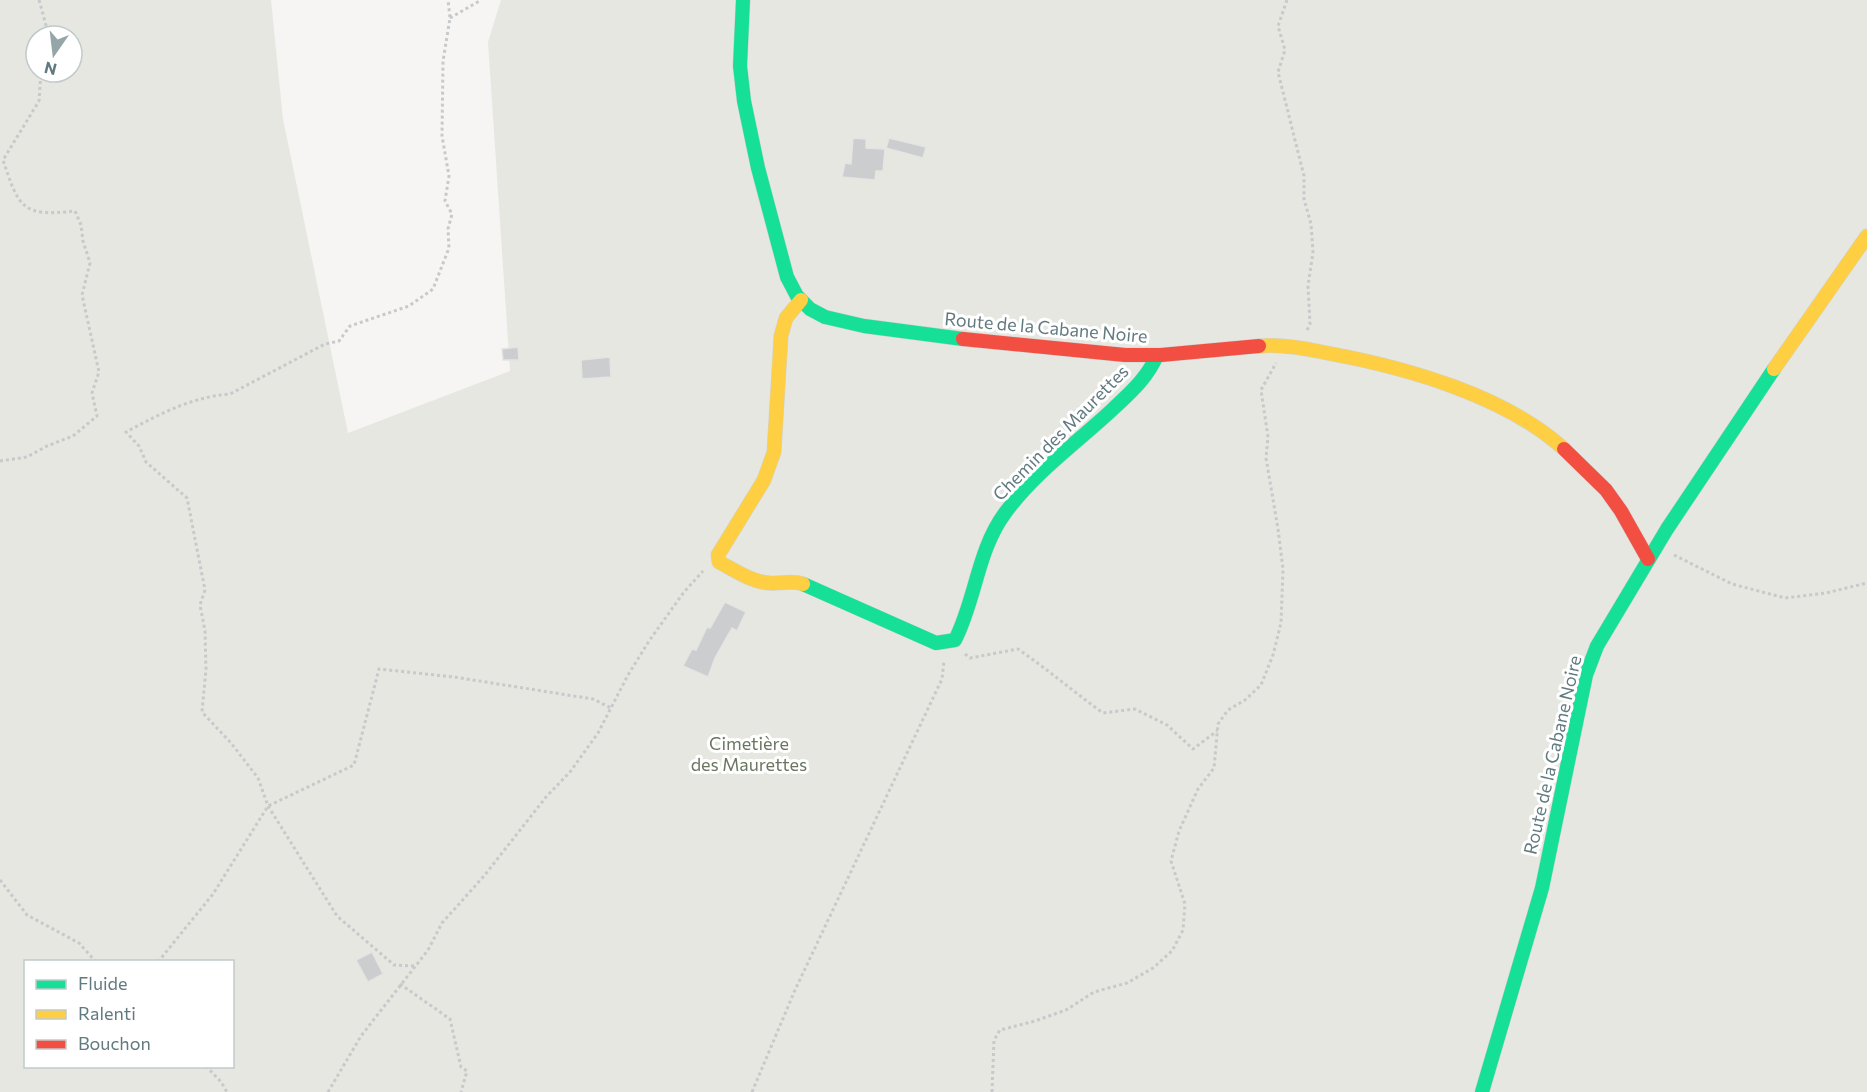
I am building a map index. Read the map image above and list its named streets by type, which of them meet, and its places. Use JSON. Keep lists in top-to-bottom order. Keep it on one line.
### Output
{"streets":{"street":["Route de la Cabane Noire","Chemin des Maurettes"]},"crossings":[["Route de la Cabane Noire","Chemin des Maurettes"]],"parks":["Cimetière des Maurettes"],"legend":["Fluide","Ralenti","Bouchon"],"north":"bottom"}
